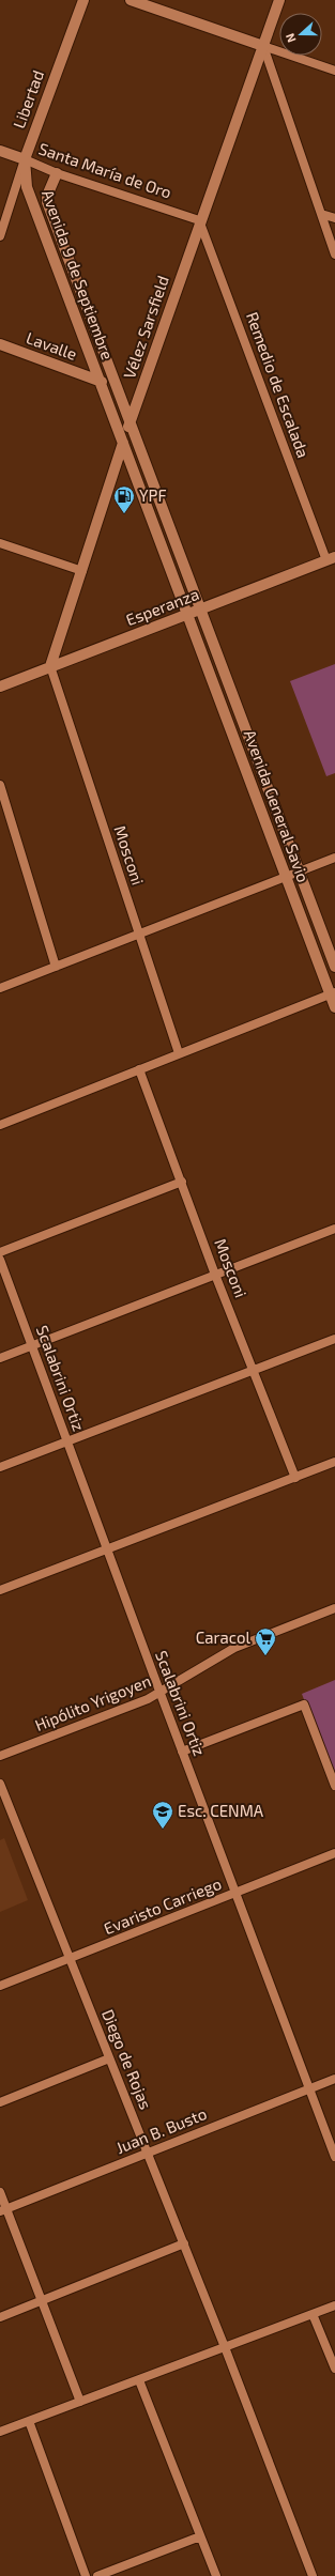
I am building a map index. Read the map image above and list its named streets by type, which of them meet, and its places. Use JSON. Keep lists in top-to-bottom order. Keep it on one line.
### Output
{"streets":{"main road":["Libertad","Santa María de Oro","Avenida 9 de Septiembre","Vélez Sarsfield","Lavalle","Esperanza","Avenida General Savio"],"street":["Remedio de Escalada","Mosconi","Scalabrini Ortiz","Hipólito Yrigoyen","Evaristo Carriego","Diego de Rojas","Juan B. Busto"]},"crossings":[["Libertad","Santa María de Oro"],["Libertad","Avenida 9 de Septiembre"],["Santa María de Oro","Avenida 9 de Septiembre"],["Santa María de Oro","Vélez Sarsfield"],["Santa María de Oro","Remedio de Escalada"],["Avenida 9 de Septiembre","Vélez Sarsfield"],["Avenida 9 de Septiembre","Lavalle"],["Avenida 9 de Septiembre","Esperanza"],["Avenida 9 de Septiembre","Avenida General Savio"],["Vélez Sarsfield","Remedio de Escalada"],["Vélez Sarsfield","Esperanza"],["Vélez Sarsfield","Mosconi"],["Remedio de Escalada","Esperanza"],["Esperanza","Avenida General Savio"],["Esperanza","Mosconi"],["Scalabrini Ortiz","Hipólito Yrigoyen"],["Scalabrini Ortiz","Evaristo Carriego"],["Scalabrini Ortiz","Juan B. Busto"],["Evaristo Carriego","Diego de Rojas"],["Diego de Rojas","Juan B. Busto"]],"places":{"fuel station":["YPF"],"supermarket":["Caracol"],"school or university":["Esc. CENMA"]},"north":"left"}
